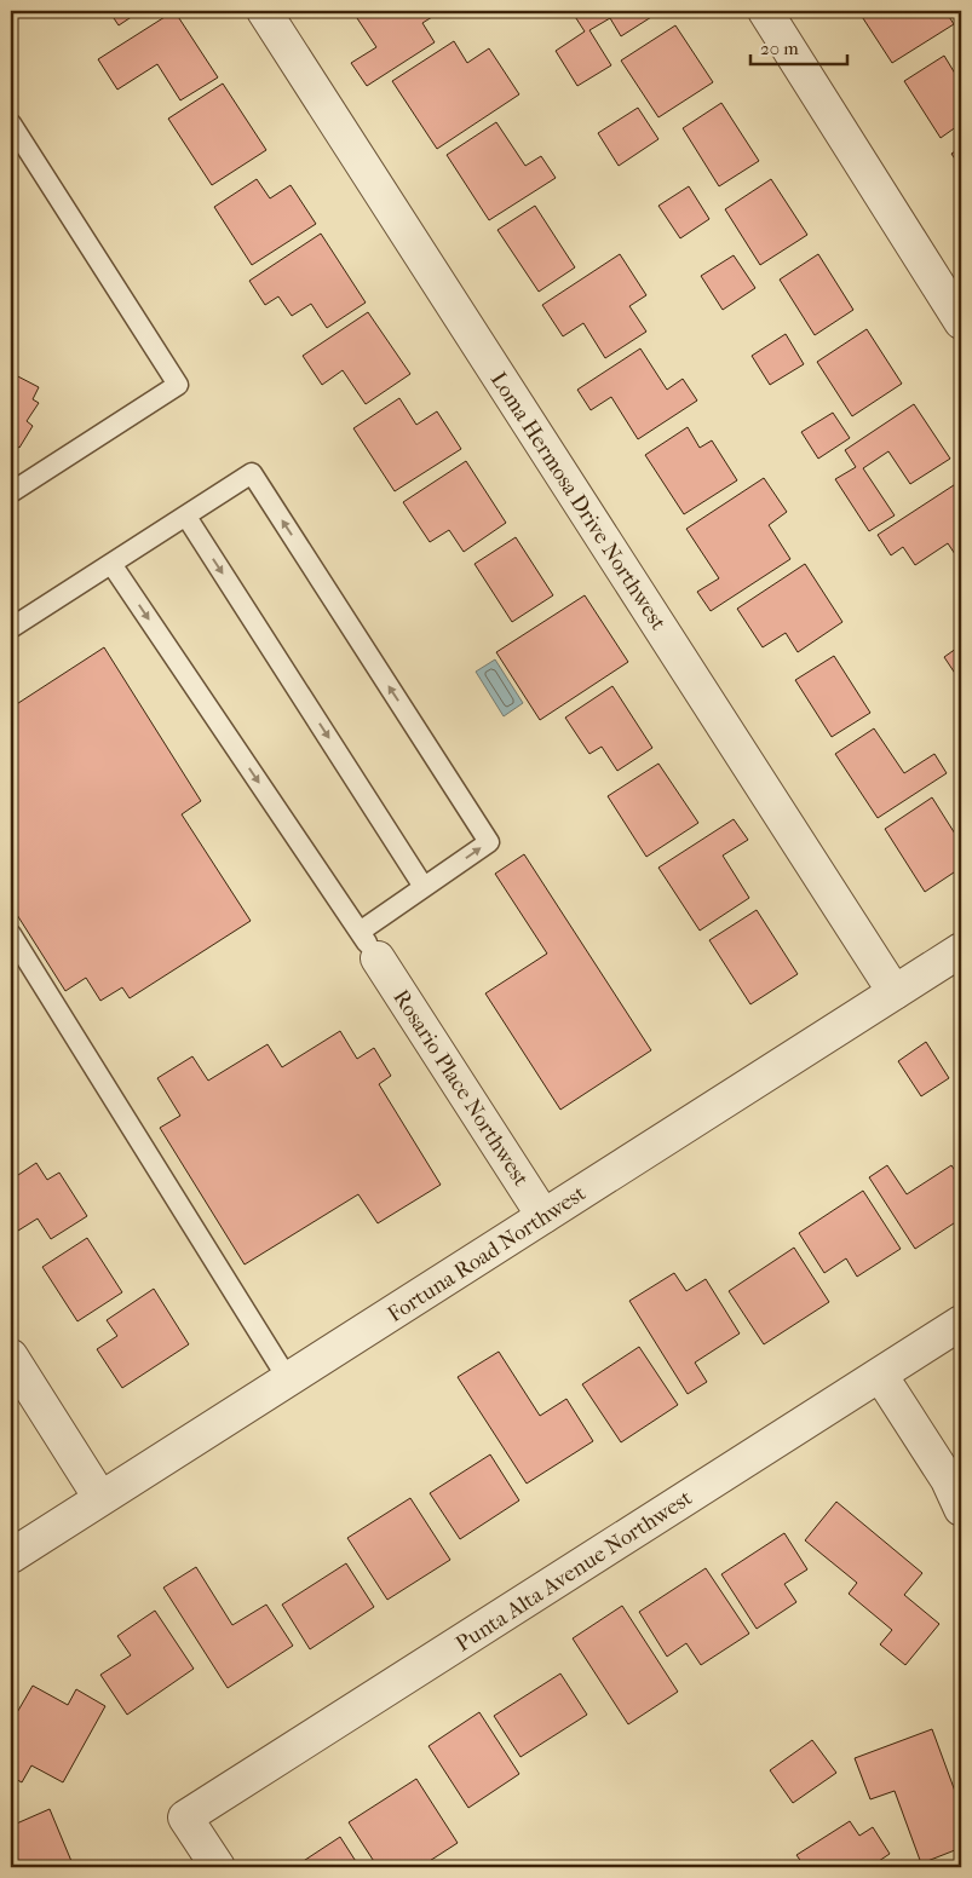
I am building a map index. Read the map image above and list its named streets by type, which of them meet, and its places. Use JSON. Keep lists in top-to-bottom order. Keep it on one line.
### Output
{"streets":{"street":["Loma Hermosa Drive Northwest","Rosario Place Northwest","Fortuna Road Northwest","Punta Alta Avenue Northwest"]},"crossings":[["Loma Hermosa Drive Northwest","Fortuna Road Northwest"],["Rosario Place Northwest","Fortuna Road Northwest"]],"scale_bar":"20 m"}
